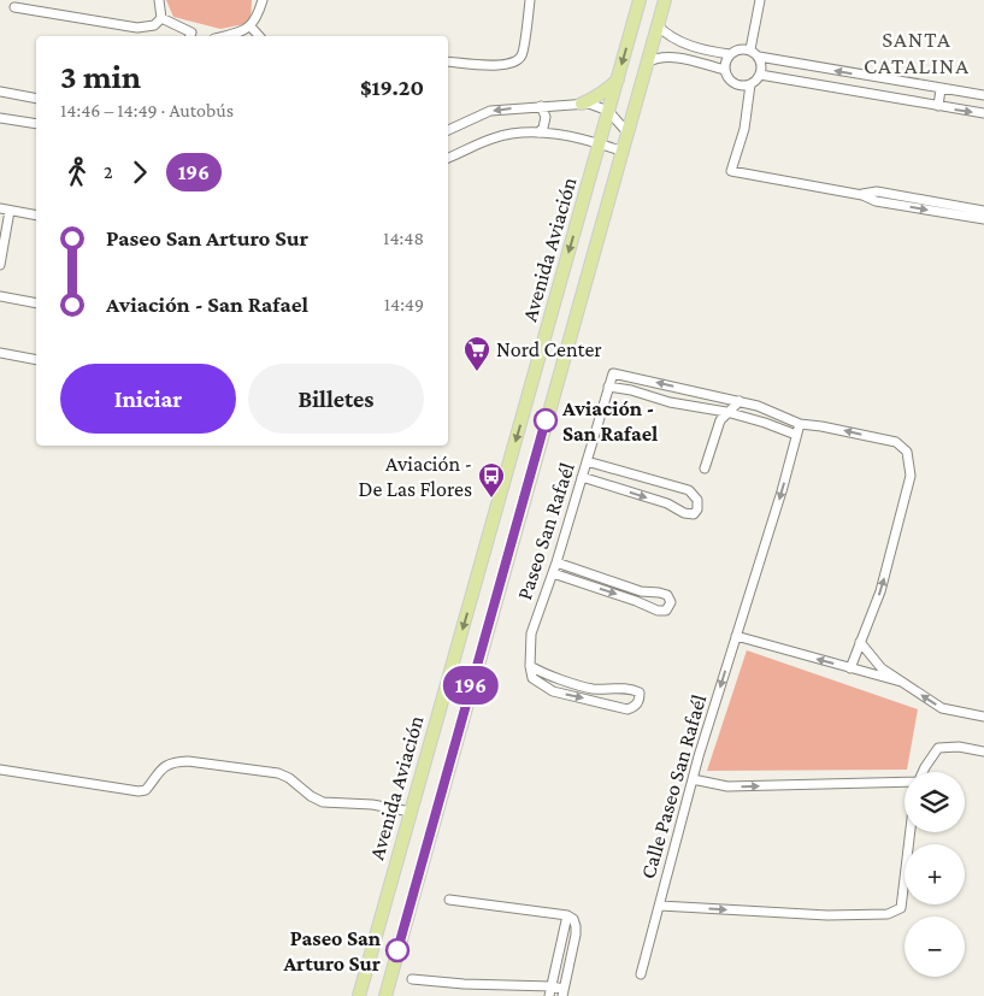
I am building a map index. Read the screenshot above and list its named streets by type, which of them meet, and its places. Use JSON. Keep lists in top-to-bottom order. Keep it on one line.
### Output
{"streets":{"main road":["Avenida Aviación"],"street":["Paseo San Rafaél","Calle Paseo San Rafaél"]},"districts":["SANTA CATALINA"],"places":{"supermarket":["Nord Center"],"other":["Aviación - San Rafael","Paseo San Arturo Sur"],"bus stop":["Aviación - De Las Flores"]},"lines":["bus line 196"],"page":{"on_map":"196","heading":["3 min","14:46 – 14:49 · Autobús","$19.20"],"legs":["2","196"],"list":[{"name":"Paseo San Arturo Sur","value":"14:48"},{"name":"Aviación - San Rafael","value":"14:49"}],"buttons":["Iniciar","Billetes"],"map_buttons":["+","−"]}}
